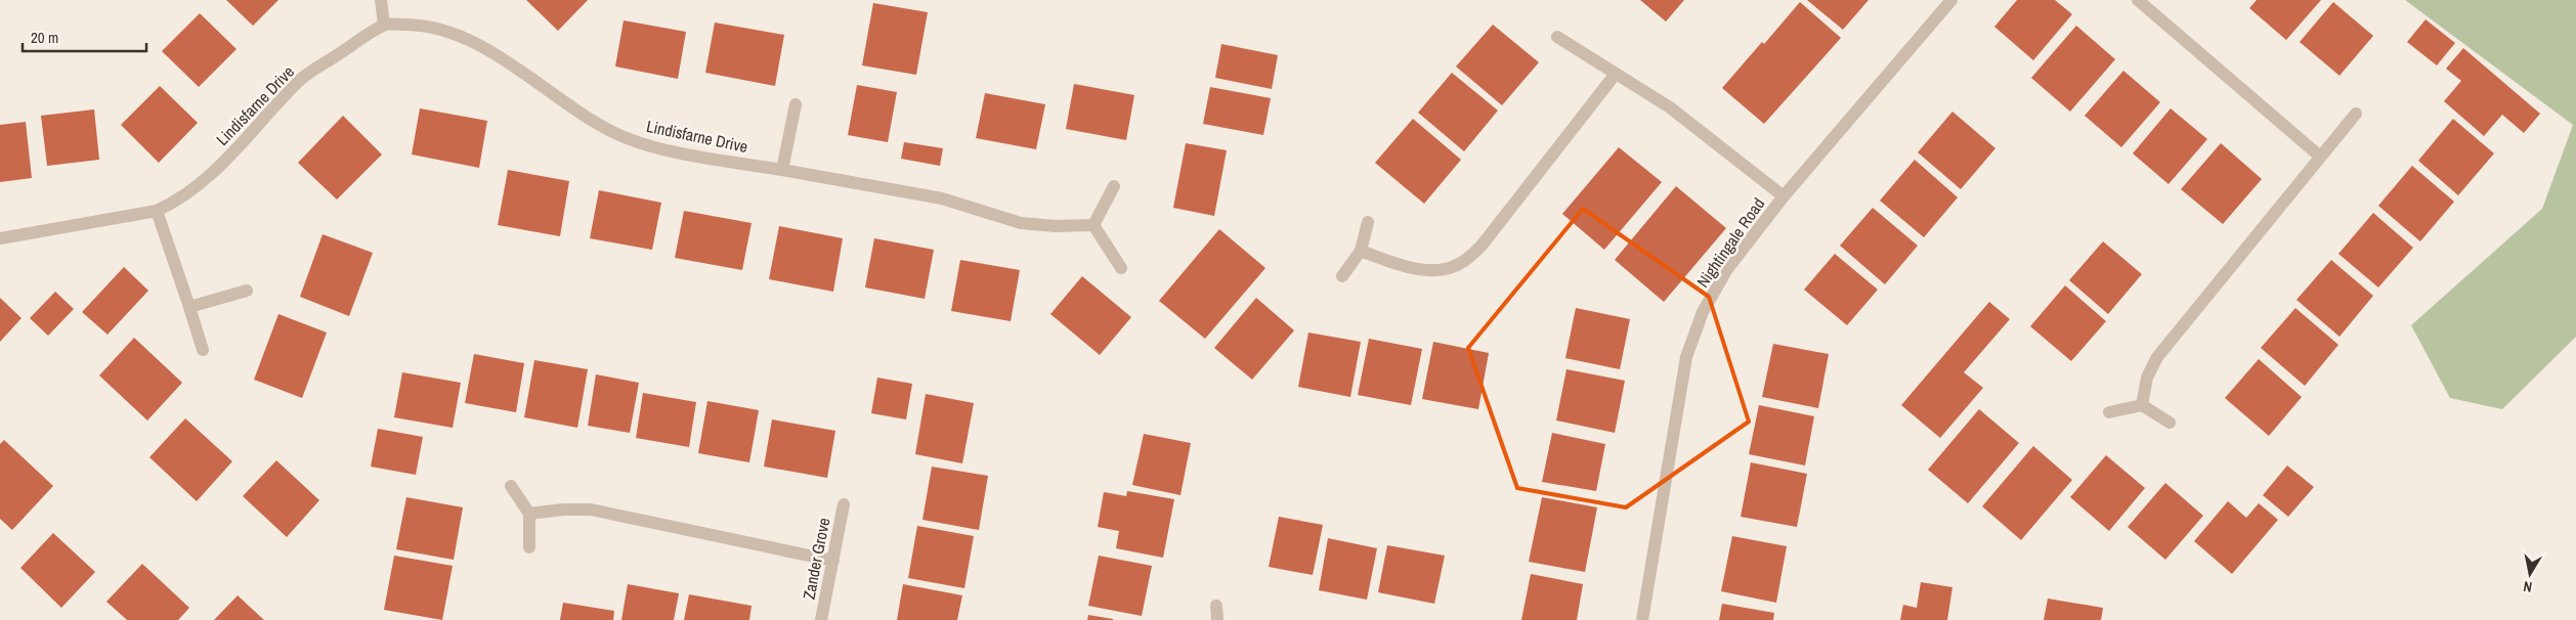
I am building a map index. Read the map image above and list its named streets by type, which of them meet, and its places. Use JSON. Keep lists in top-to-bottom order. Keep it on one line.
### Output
{"streets":{"street":["Lindisfarne Drive","Nightingale Road","Zander Grove"]},"scale_bar":"20 m","north":"bottom"}
